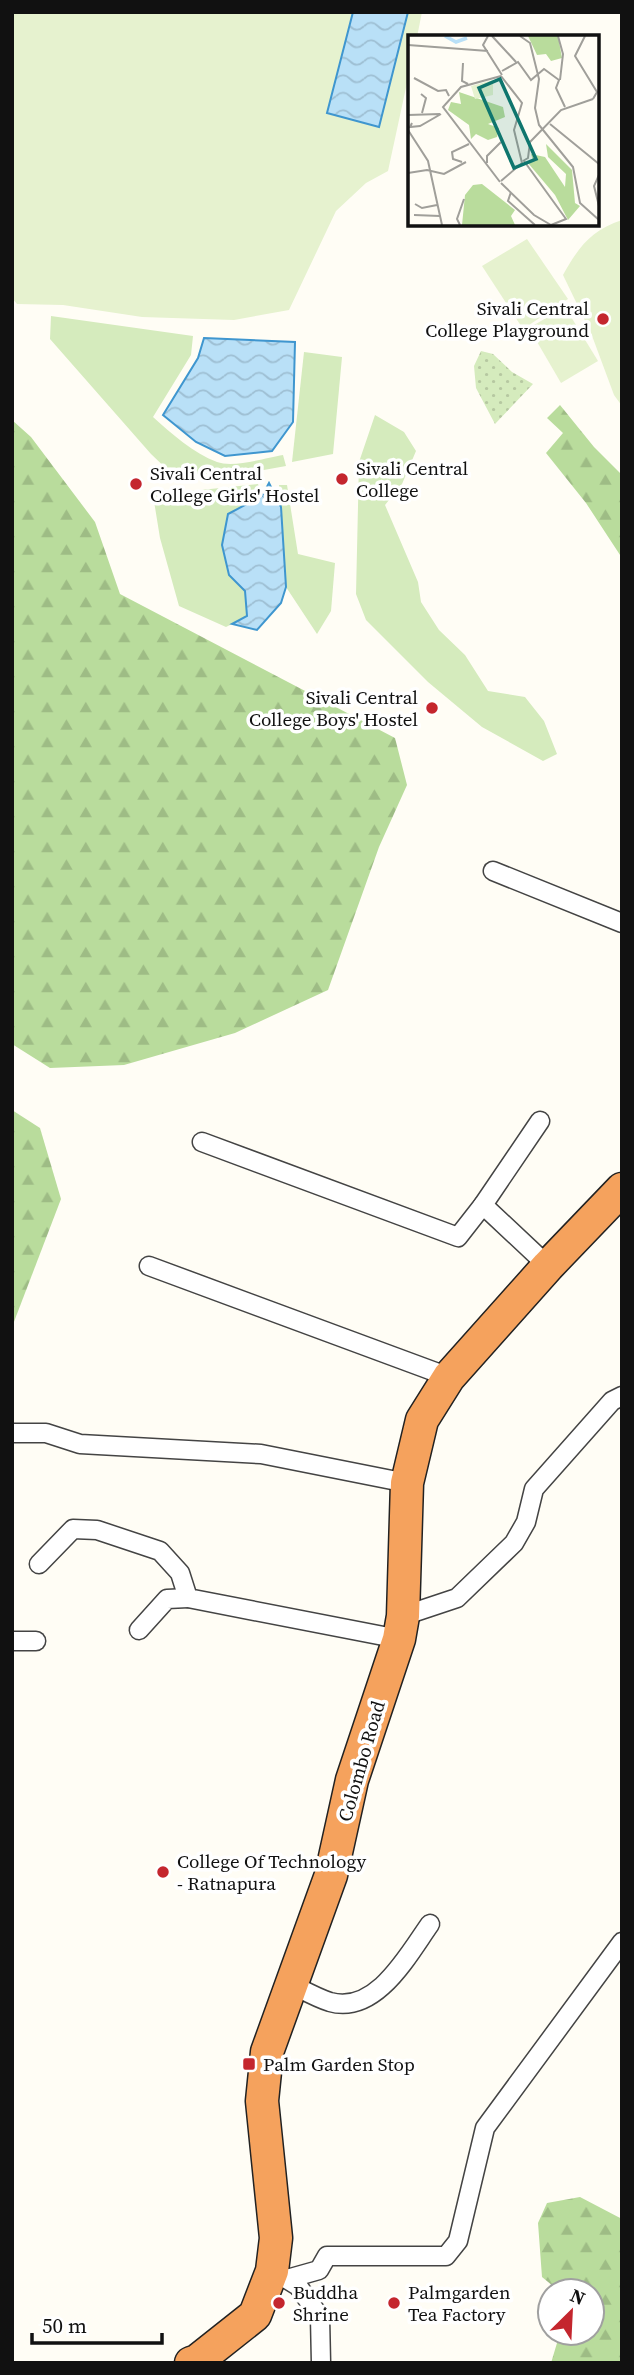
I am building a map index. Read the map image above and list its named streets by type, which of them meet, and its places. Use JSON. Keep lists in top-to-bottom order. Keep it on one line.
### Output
{"streets":{"highway":["Colombo Road"]},"places":{"other":["Sivali Central College Playground","Sivali Central College","Sivali Central College Girls' Hostel","Sivali Central College Boys' Hostel","College Of Technology - Ratnapura","Buddha Shrine","Palmgarden Tea Factory"],"transit":["Palm Garden Stop"]},"scale_bar":"50 m","north":"top right"}
